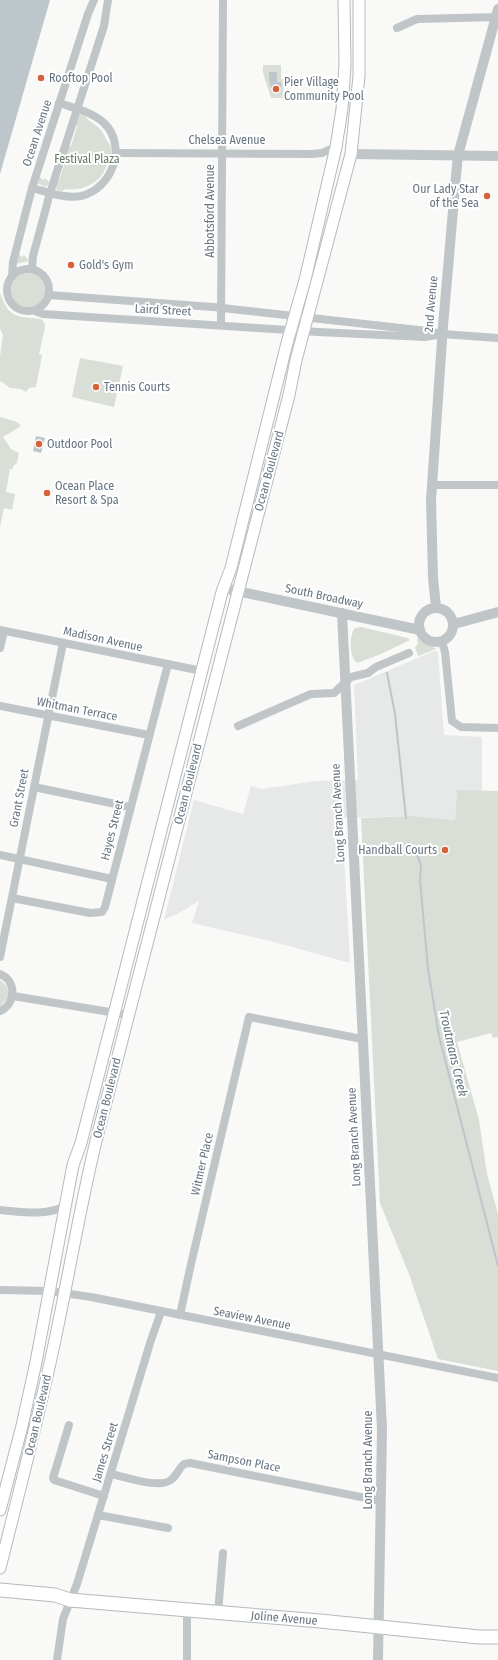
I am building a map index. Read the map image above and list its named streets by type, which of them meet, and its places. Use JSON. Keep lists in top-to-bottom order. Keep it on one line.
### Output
{"streets":{"main road":["Ocean Boulevard","Joline Avenue"],"street":["Ocean Avenue","Chelsea Avenue","Abbotsford Avenue","2nd Avenue","Laird Street","South Broadway","Madison Avenue","Whitman Terrace","Grant Street","Long Branch Avenue","Hayes Street","Witmer Place","Seaview Avenue","James Street","Sampson Place"]},"crossings":[["Ocean Avenue","Laird Street"],["Chelsea Avenue","Abbotsford Avenue"],["Chelsea Avenue","Ocean Boulevard"],["Abbotsford Avenue","Laird Street"],["2nd Avenue","Laird Street"],["2nd Avenue","South Broadway"],["Laird Street","Ocean Boulevard"],["Ocean Boulevard","South Broadway"],["Ocean Boulevard","Madison Avenue"],["Ocean Boulevard","Seaview Avenue"],["South Broadway","Long Branch Avenue"],["Madison Avenue","Grant Street"],["Madison Avenue","Hayes Street"],["Whitman Terrace","Grant Street"],["Whitman Terrace","Hayes Street"],["Grant Street","Hayes Street"],["Long Branch Avenue","Witmer Place"],["Long Branch Avenue","Seaview Avenue"],["Long Branch Avenue","Sampson Place"],["Long Branch Avenue","Joline Avenue"],["Witmer Place","Seaview Avenue"],["Seaview Avenue","James Street"],["James Street","Sampson Place"],["James Street","Joline Avenue"]],"water":["Troutmans Creek"],"parks":["Festival Plaza"],"places":["Rooftop Pool","Pier Village Community Pool","Our Lady Star of the Sea","Gold's Gym","Tennis Courts","Outdoor Pool","Ocean Place Resort & Spa","Handball Courts"]}
